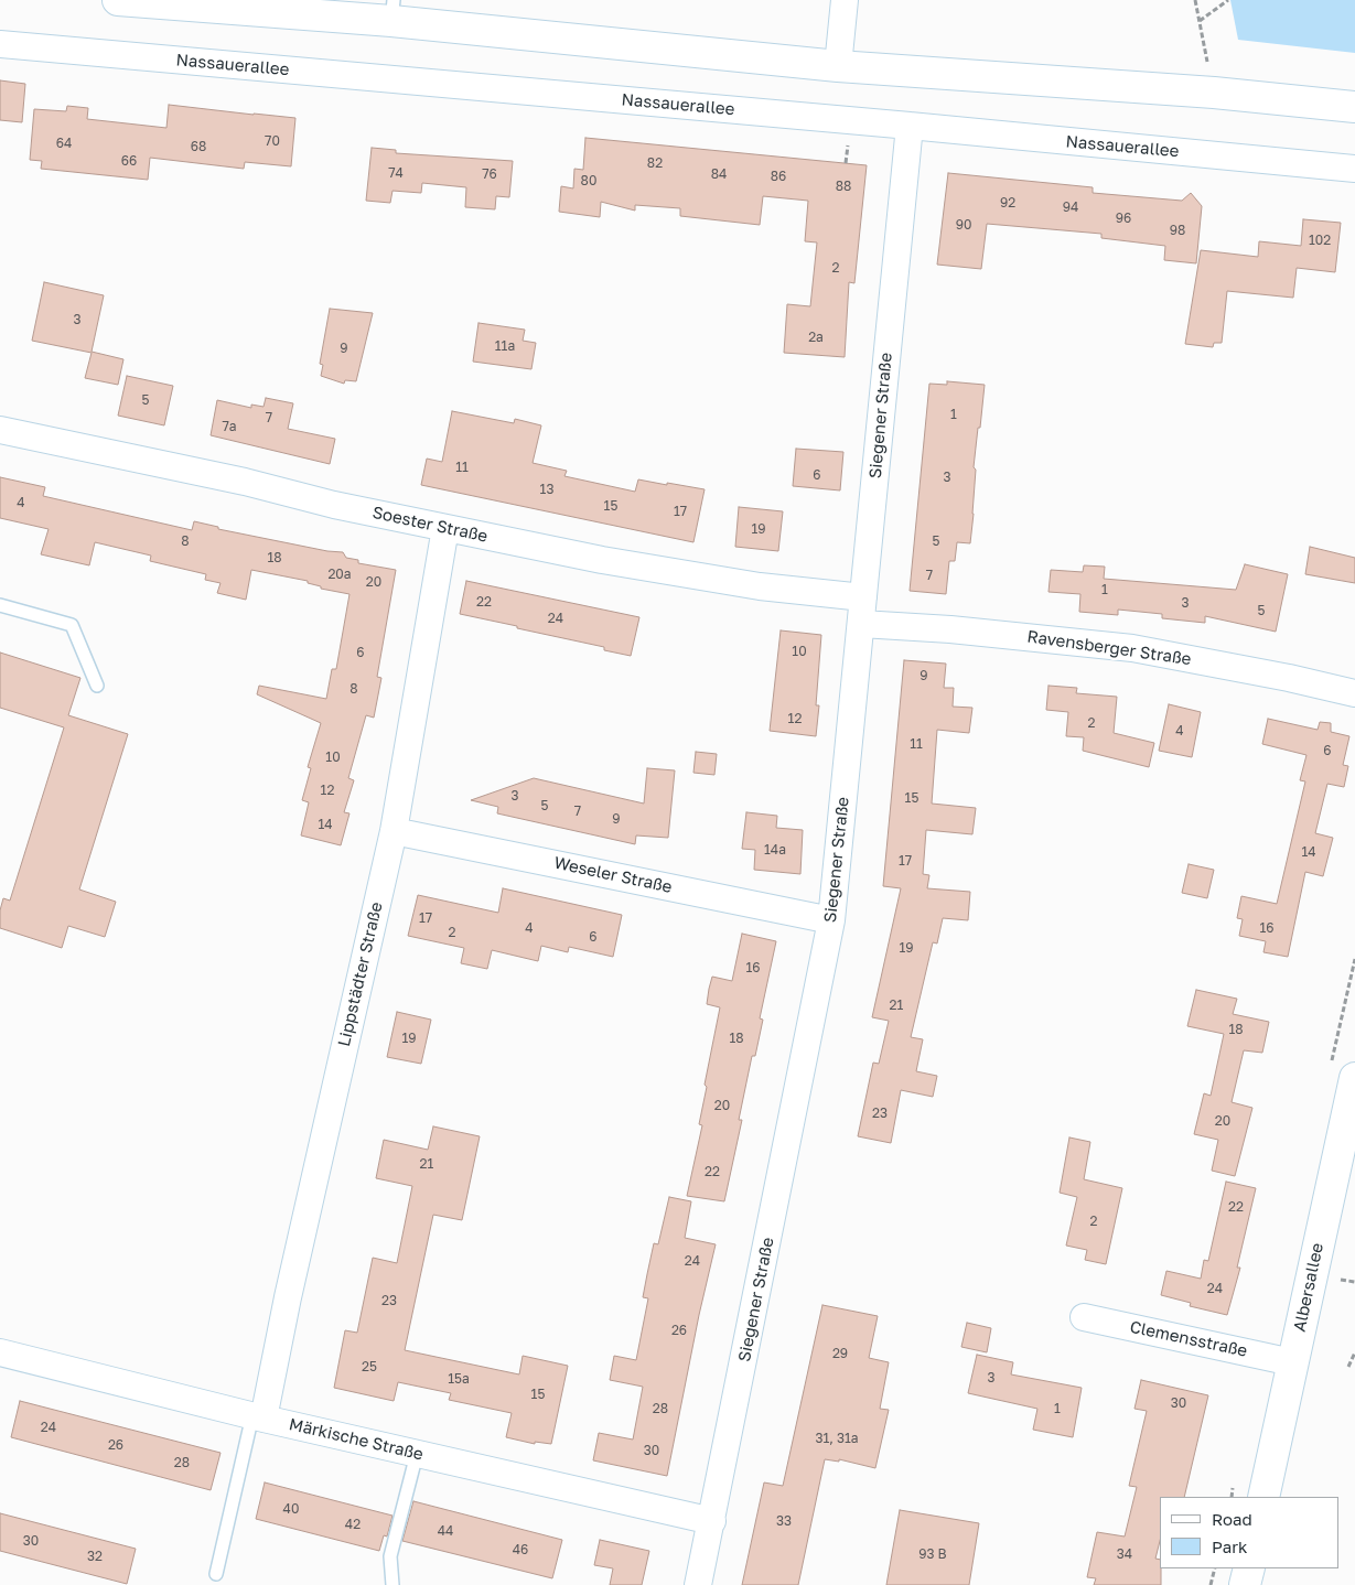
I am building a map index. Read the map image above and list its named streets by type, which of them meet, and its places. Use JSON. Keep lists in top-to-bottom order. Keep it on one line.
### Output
{"streets":{"main road":["Albersallee"],"street":["Nassauerallee","Siegener Straße","Soester Straße","Ravensberger Straße","Weseler Straße","Lippstädter Straße","Clemensstraße","Märkische Straße"]},"crossings":[["Nassauerallee","Siegener Straße"],["Siegener Straße","Soester Straße"],["Siegener Straße","Ravensberger Straße"],["Siegener Straße","Weseler Straße"],["Siegener Straße","Märkische Straße"],["Soester Straße","Lippstädter Straße"],["Weseler Straße","Lippstädter Straße"],["Lippstädter Straße","Märkische Straße"],["Albersallee","Clemensstraße"]],"house_numbers":["70","64","68","66","82","74","76","84","86","80","88","92","94","96","90","98","102","2","3","2a","11a","9","5","1","7","7a","11","6","3","13","4","15","17","19","8","5","18","20a","7","20","1","22","3","5","24","10","6","9","8","12","2","4","11","6","10","12","3","15","5","7","9","14","14a","14","17","17","4","16","2","6","19","16","21","18","19","18","20","23","20","21","22","22","2","24","24","23","26","29","25","3","15a","15","30","28","1","24","31, 31a","26","30","28","40","33","42","44","30","46","93 B","34","32"],"legend":["Road","Park"]}
